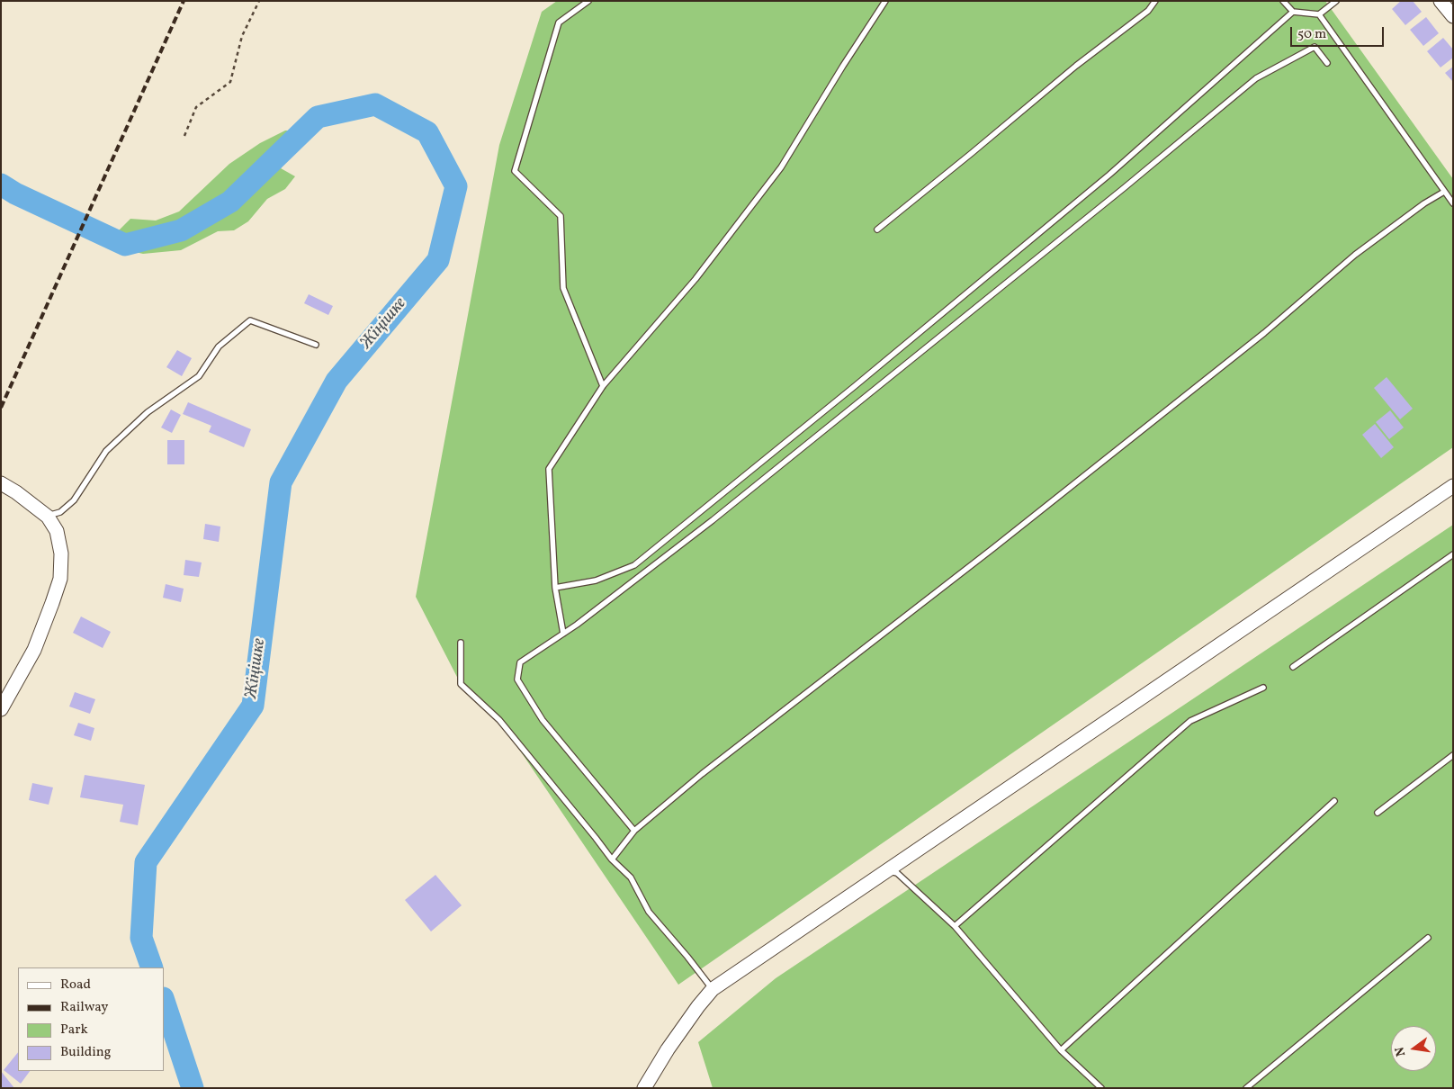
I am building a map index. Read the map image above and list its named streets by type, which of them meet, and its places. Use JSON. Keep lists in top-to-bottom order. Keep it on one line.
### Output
{"water":["Жіңішке"],"legend":["Road","Railway","Park","Building"],"scale_bar":"50 m","north":"left"}
